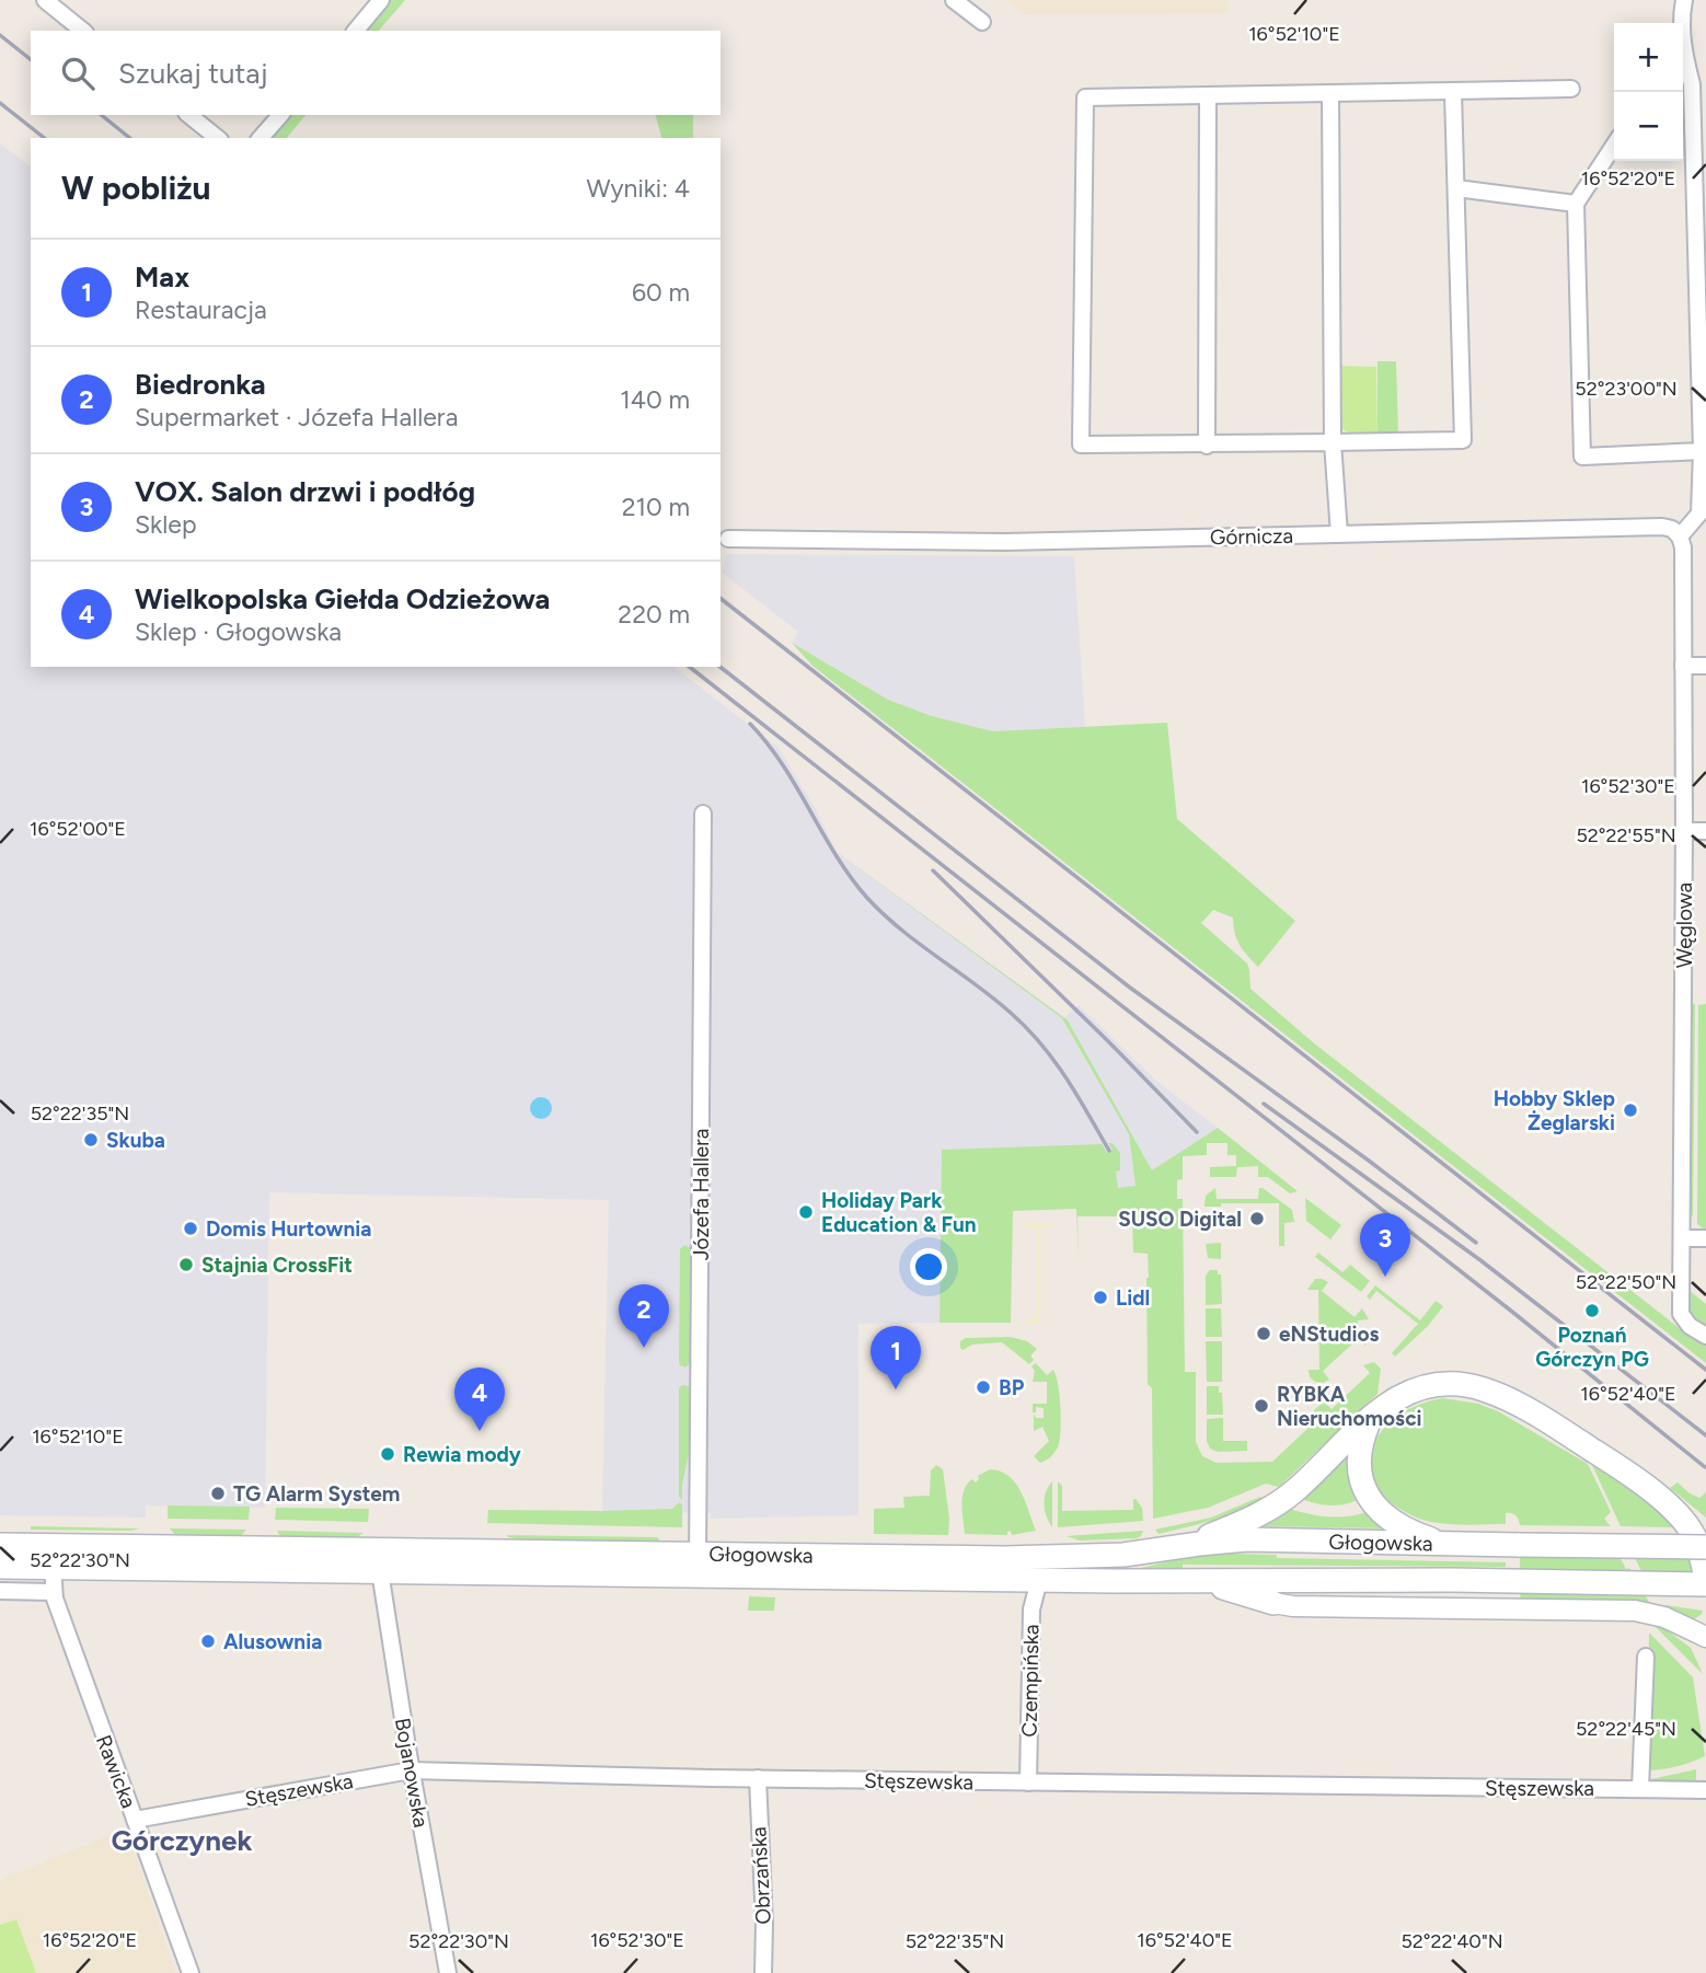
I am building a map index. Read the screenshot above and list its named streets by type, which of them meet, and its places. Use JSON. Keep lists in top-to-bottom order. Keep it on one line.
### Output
{"streets":{"main road":["Głogowska"],"street":["Górnicza","Węglowa","Józefa Hallera","Czempińska","Rawicka","Bojanowska","Stęszewska","Obrzańska"]},"crossings":[["Górnicza","Węglowa"],["Józefa Hallera","Głogowska"],["Głogowska","Czempińska"],["Głogowska","Rawicka"],["Głogowska","Bojanowska"],["Czempińska","Stęszewska"],["Rawicka","Stęszewska"],["Bojanowska","Stęszewska"],["Stęszewska","Obrzańska"]],"districts":["Górczynek"],"places":["Hobby Sklep Żeglarski","Skuba","Holiday Park Education & Fun","SUSO Digital","Domis Hurtownia","Stajnia CrossFit","Lidl","Poznań Górczyn PG","eNStudios","BP","RYBKA Nieruchomości","Rewia mody","TG Alarm System","Alusownia"],"page":{"map_buttons":["+","−"],"search":"Szukaj tutaj","heading":["W pobliżu","Wyniki: 4"],"list":[{"mark":"1","name":"Max","note":"Restauracja","value":"60 m"},{"mark":"2","name":"Biedronka","note":"Supermarket · Józefa Hallera","value":"140 m"},{"mark":"3","name":"VOX. Salon drzwi i podłóg","note":"Sklep","value":"210 m"},{"mark":"4","name":"Wielkopolska Giełda Odzieżowa","note":"Sklep · Głogowska","value":"220 m"}],"pins":["3","2","1","4"]},"coordinates":["16°52'10\"E","16°52'20\"E","52°23'00\"N","16°52'30\"E","16°52'00\"E","52°22'55\"N","52°22'35\"N","52°22'50\"N","16°52'40\"E","52°22'30\"N","52°22'45\"N","52°22'40\"N"]}
